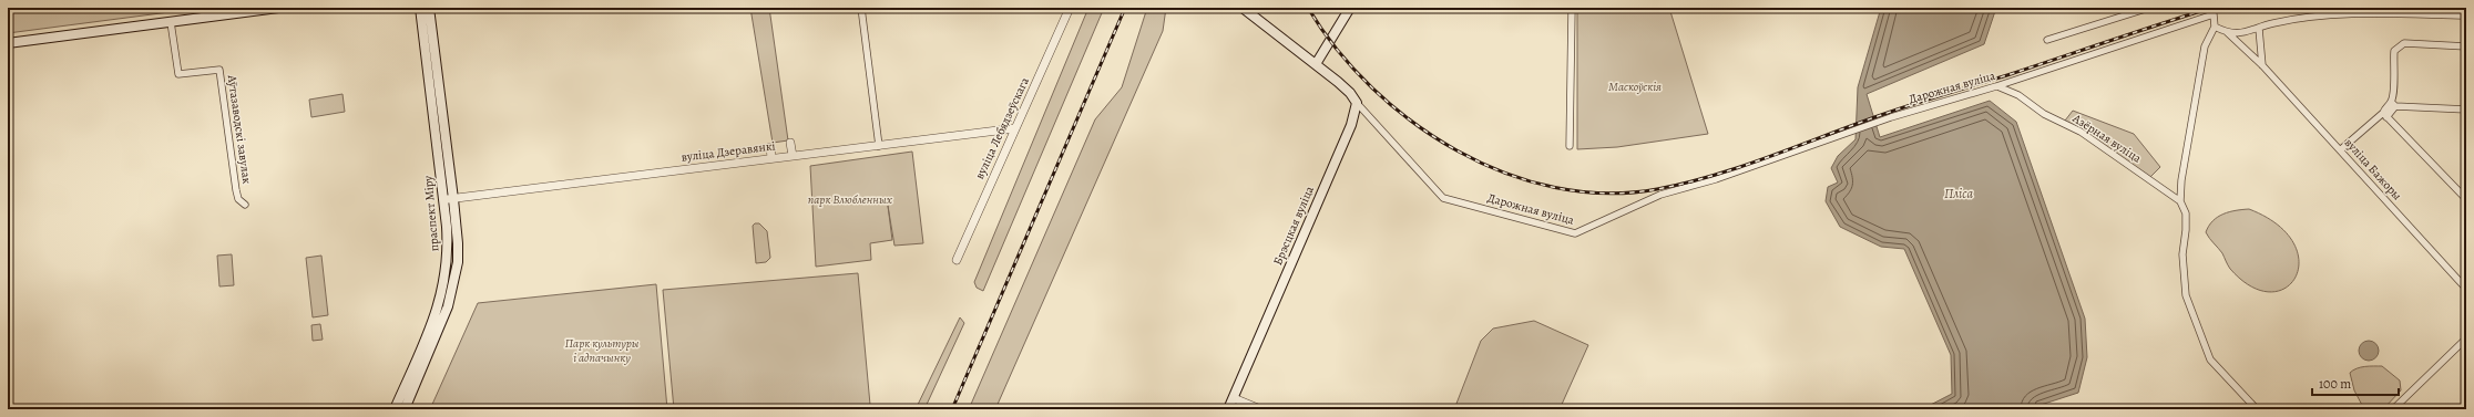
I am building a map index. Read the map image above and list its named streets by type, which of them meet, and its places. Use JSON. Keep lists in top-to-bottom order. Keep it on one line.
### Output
{"streets":{"main road":["праспект Міру","Брэсцкая вуліца"],"street":["Дарожная вуліца","вуліца Лебядзеўскага","Аўтазаводскі завулак","Азёрная вуліца","вуліца Дзеравянкі","вуліца Бажоры"]},"crossings":[["Дарожная вуліца","Азёрная вуліца"],["Дарожная вуліца","Брэсцкая вуліца"],["вуліца Лебядзеўскага","вуліца Дзеравянкі"],["вуліца Дзеравянкі","праспект Міру"]],"water":["Пліса"],"parks":["Маскоўскія","парк Влюбленных","Парк культуры і адпачынку"],"scale_bar":"100 m"}
